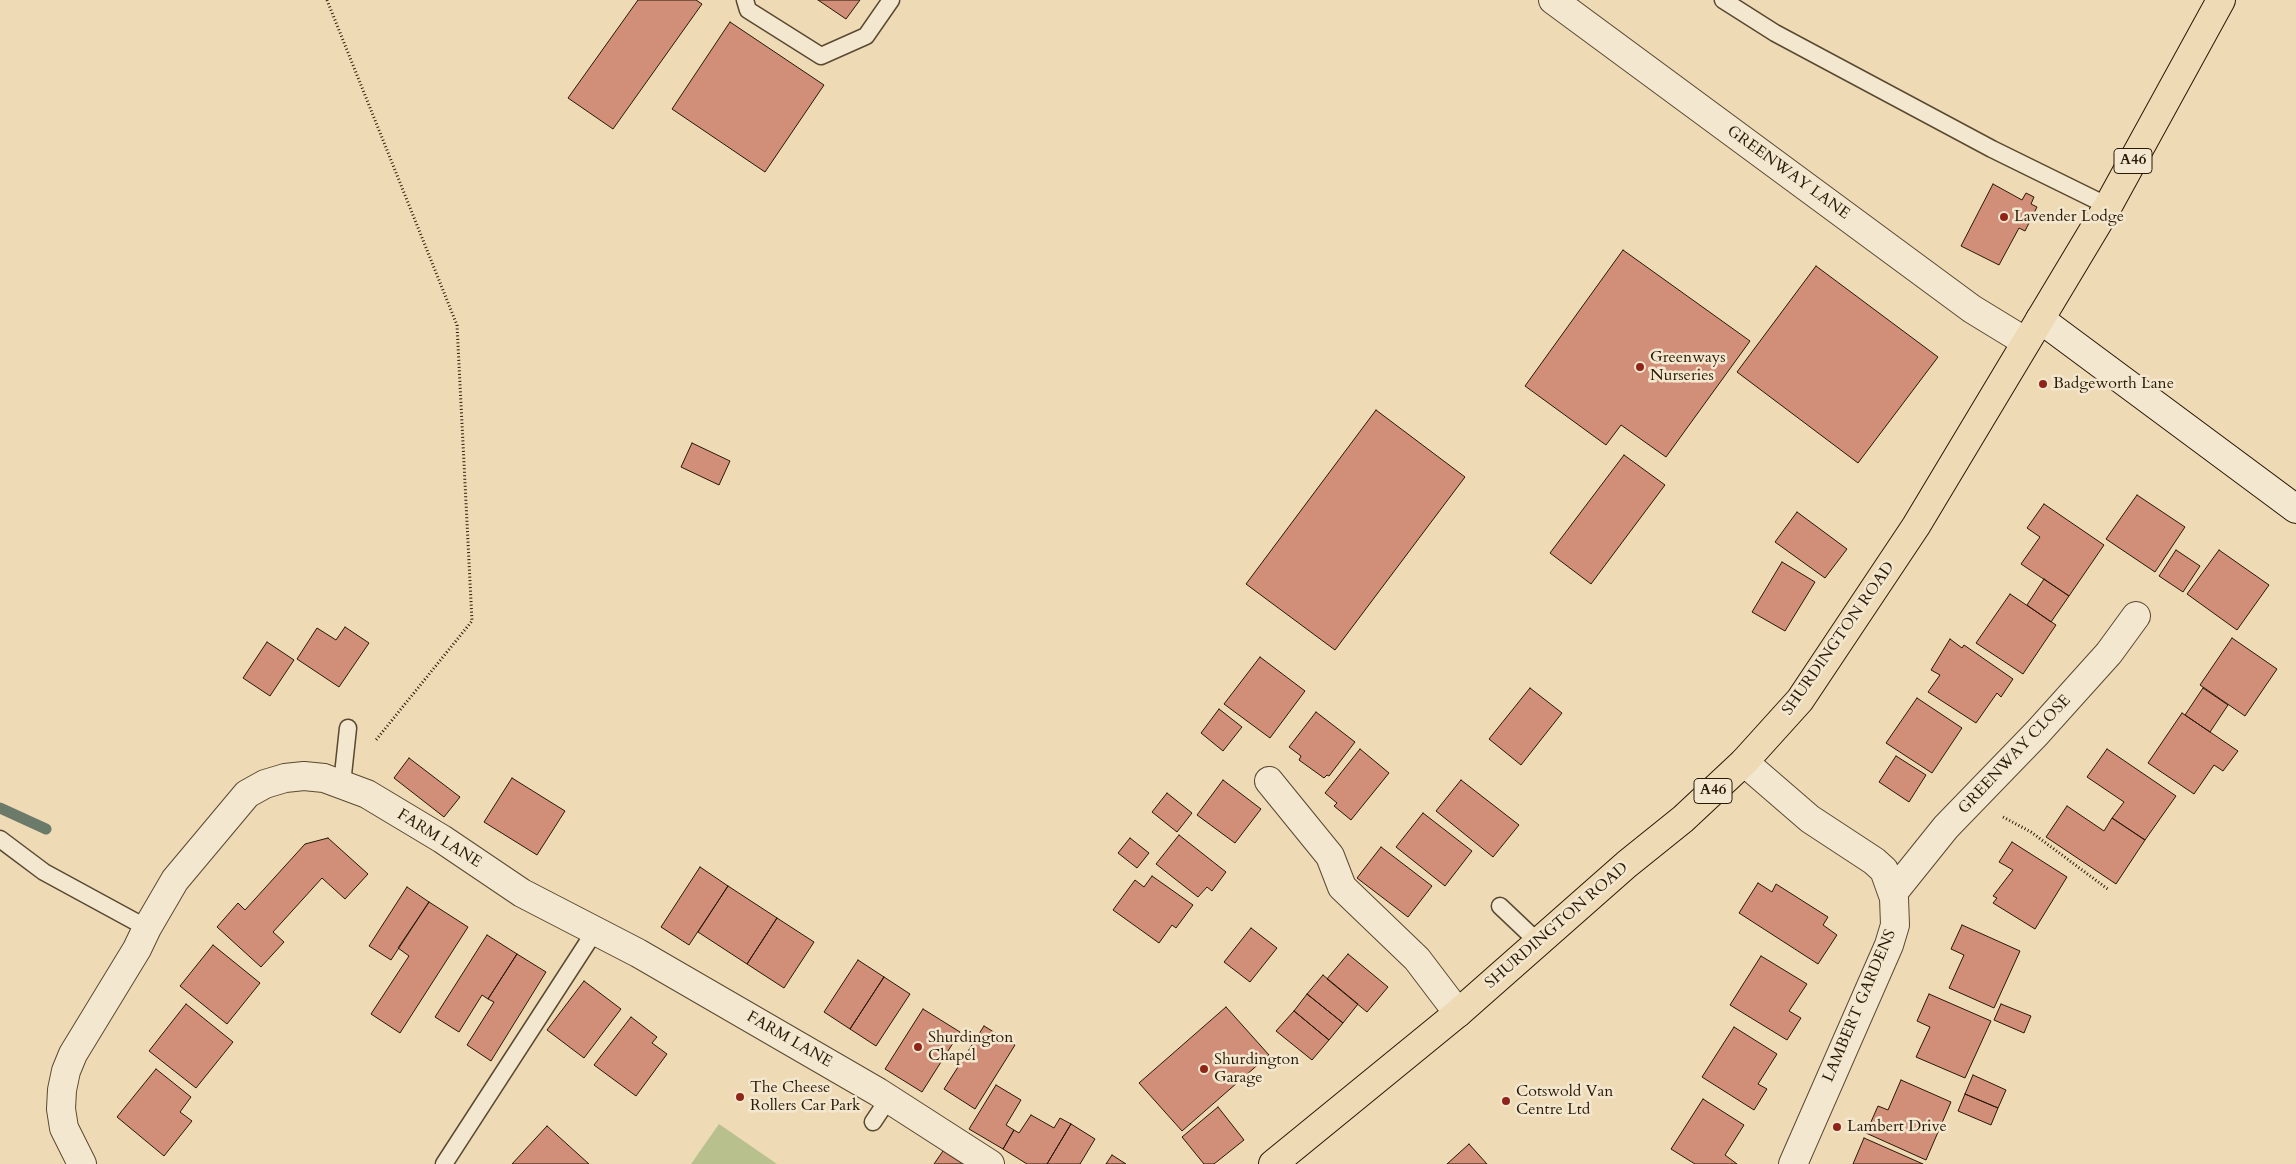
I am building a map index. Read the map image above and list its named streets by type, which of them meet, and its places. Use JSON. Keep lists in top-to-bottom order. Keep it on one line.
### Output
{"streets":{"main road":["A46","SHURDINGTON ROAD"],"street":["GREENWAY LANE","GREENWAY CLOSE","FARM LANE","LAMBERT GARDENS"]},"crossings":[["GREENWAY LANE","SHURDINGTON ROAD"],["SHURDINGTON ROAD","LAMBERT GARDENS"],["GREENWAY CLOSE","LAMBERT GARDENS"]],"places":["Lavender Lodge","Greenways Nurseries","Badgeworth Lane","Shurdington Chapel","Shurdington Garage","The Cheese Rollers Car Park","Cotswold Van Centre Ltd","Lambert Drive"]}
